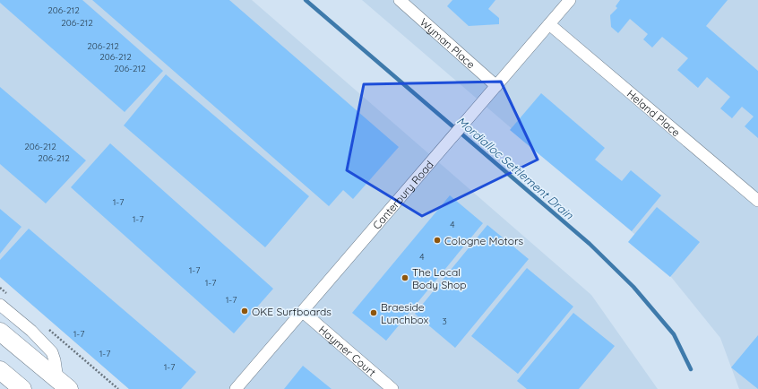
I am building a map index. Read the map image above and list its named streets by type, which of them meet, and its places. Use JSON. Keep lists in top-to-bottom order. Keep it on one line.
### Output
{"streets":{"street":["Wyman Place","Heland Place","Canterbury Road","Haymer Court"]},"crossings":[["Wyman Place","Canterbury Road"],["Heland Place","Canterbury Road"],["Canterbury Road","Haymer Court"]],"water":["Mordialloc Settlement Drain"],"places":["Cologne Motors","The Local Body Shop","OKE Surfboards","Braeside Lunchbox"],"house_numbers":["206-212","206-212","206-212","206-212","206-212","206-212","206-212","1-7","1-7","4","4","1-7","1-7","1-7","3","1-7","1-7","1-7"]}
